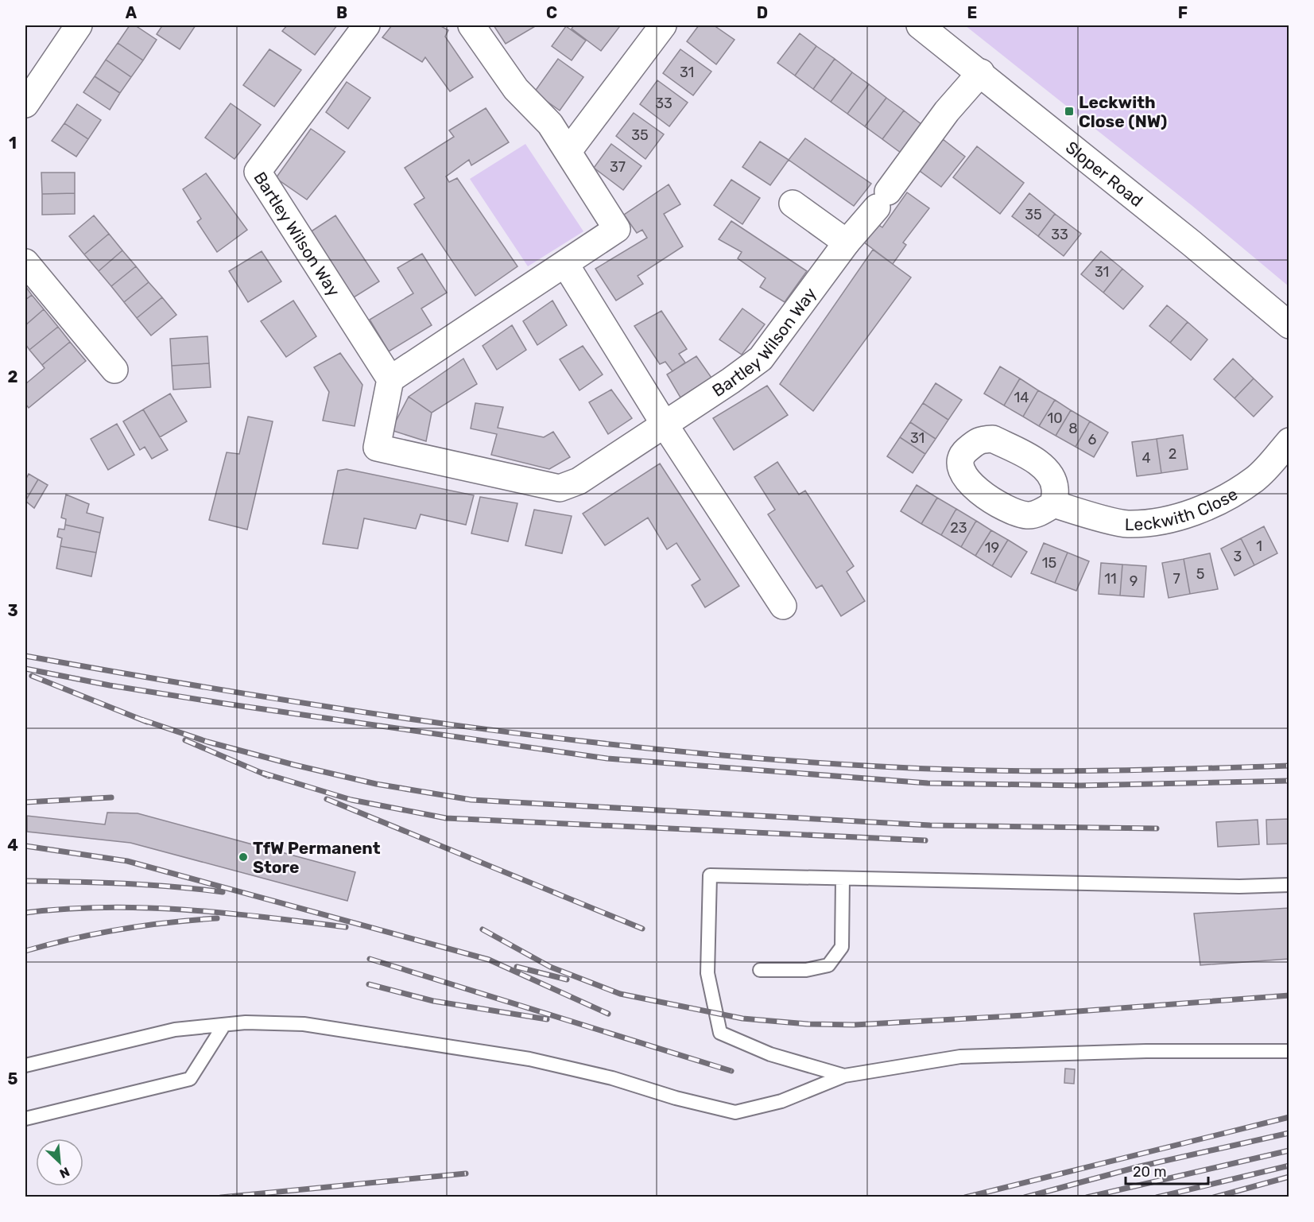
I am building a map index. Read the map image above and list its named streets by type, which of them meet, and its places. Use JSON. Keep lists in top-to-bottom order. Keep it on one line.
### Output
{"streets":{"street":["Sloper Road","Bartley Wilson Way","Leckwith Close"]},"crossings":[["Sloper Road","Bartley Wilson Way"]],"places":{"transit":["Leckwith Close (NW)"],"other":["TfW Permanent Store"]},"house_numbers":["31","33","35","37","35","33","31","14","10","8","31","6","2","4","23","1","19","3","15","5","11","7","9"],"scale_bar":"20 m","north":"bottom right","grid":{"columns":["A","B","C","D","E","F"],"rows":["1","2","3","4","5"]}}
